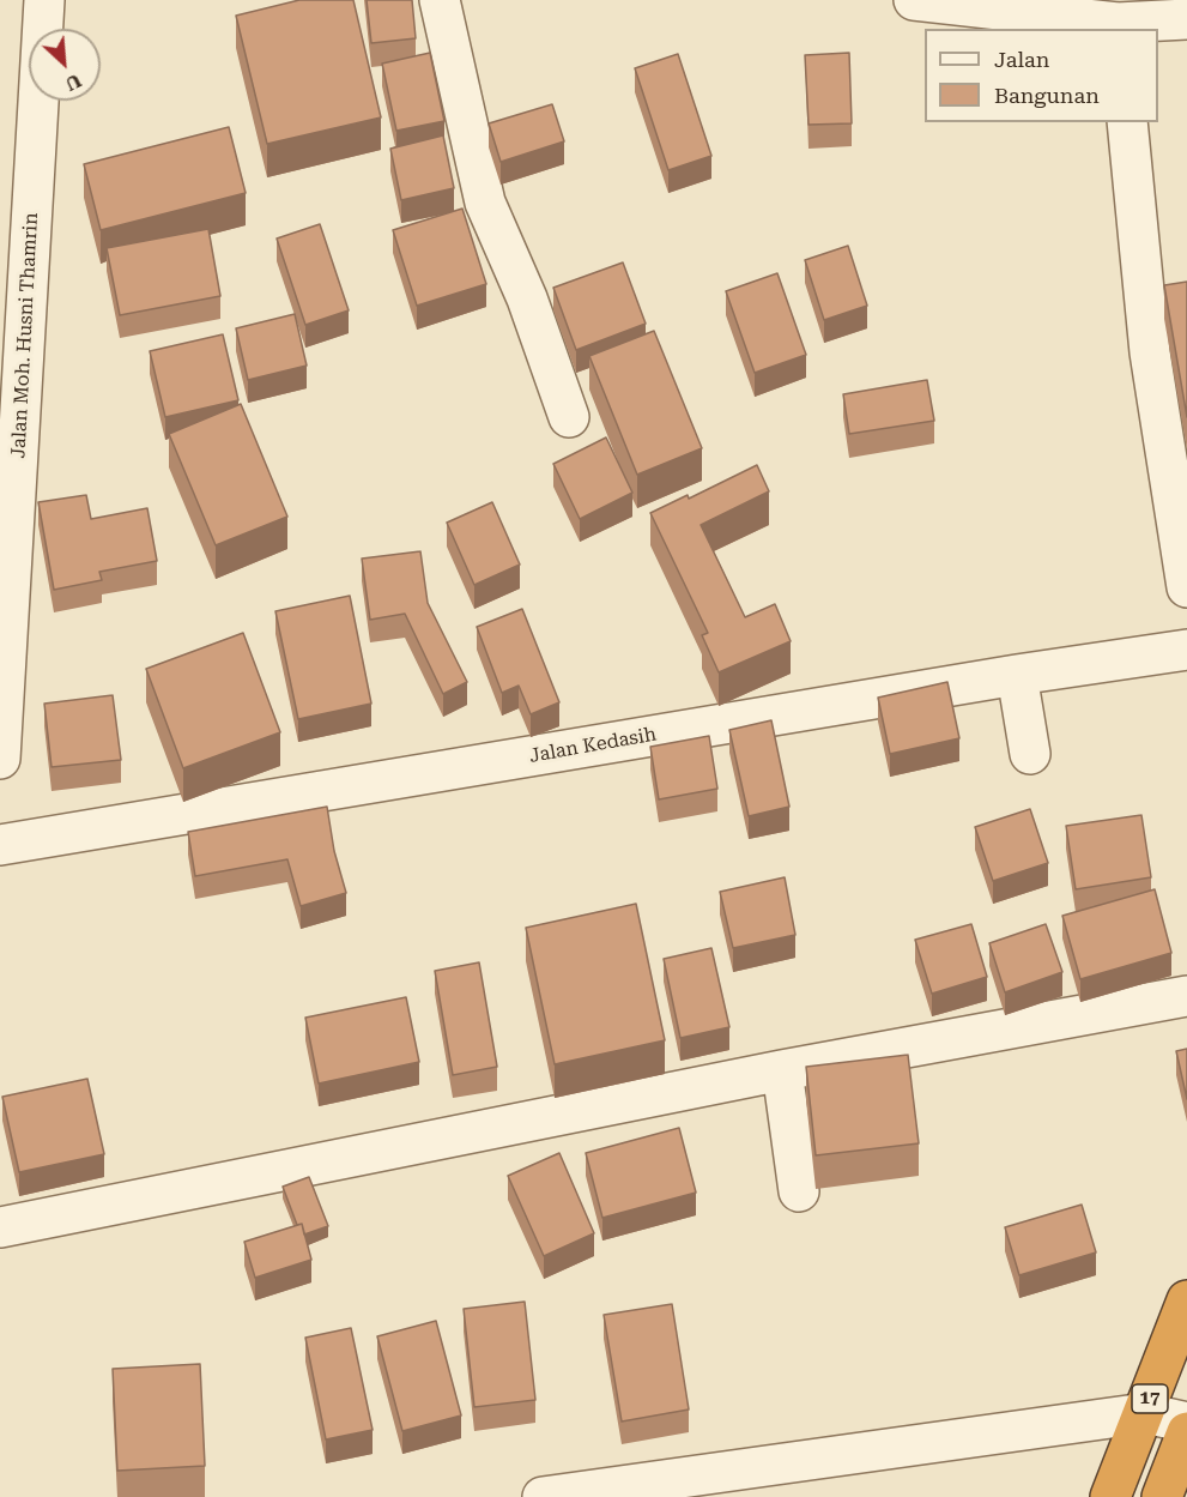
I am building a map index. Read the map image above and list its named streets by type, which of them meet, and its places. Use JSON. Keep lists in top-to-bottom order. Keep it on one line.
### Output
{"streets":{"highway":["17"],"street":["Jalan Moh. Husni Thamrin","Jalan Kedasih"]},"legend":["Jalan","Bangunan"],"north":"bottom right"}
